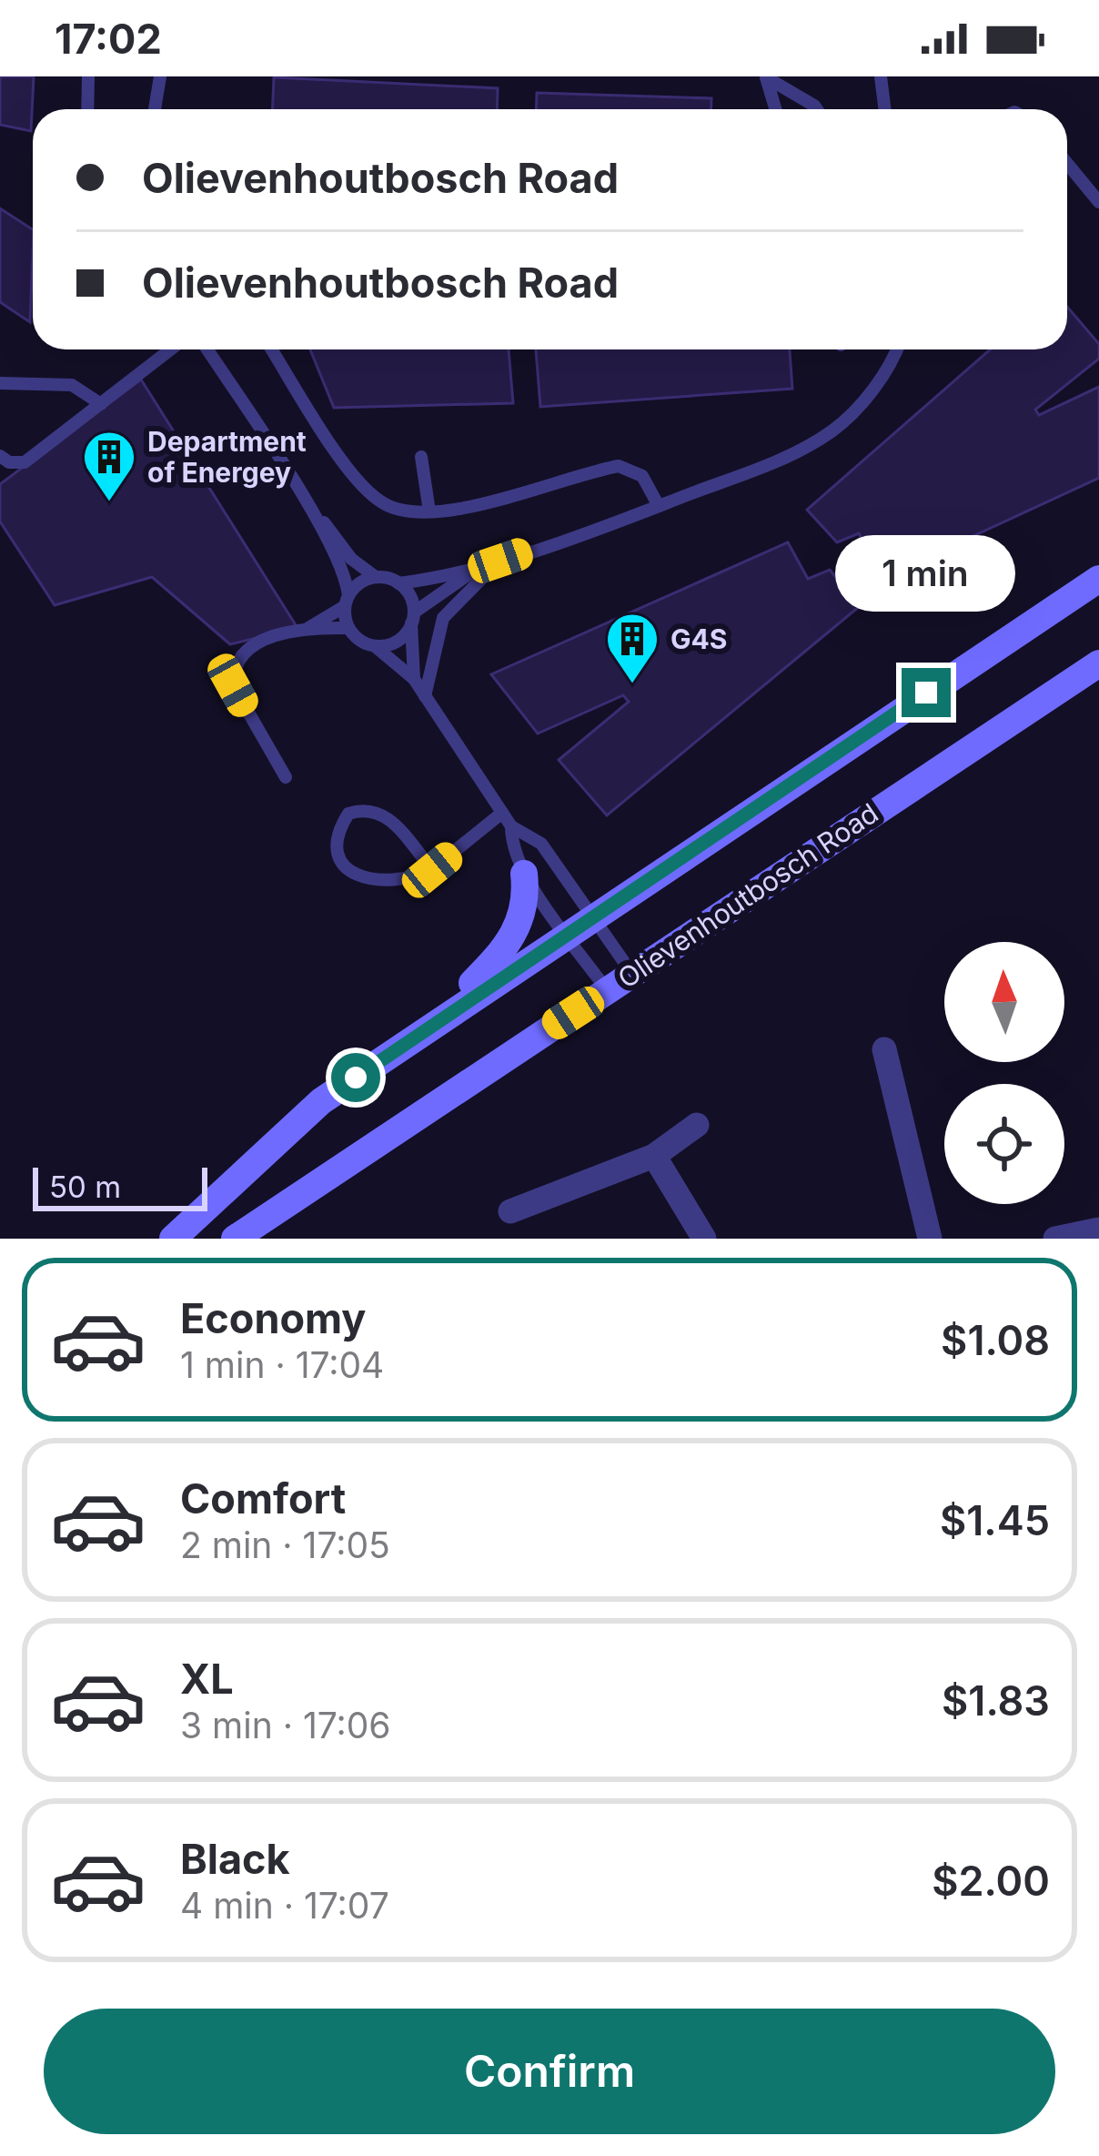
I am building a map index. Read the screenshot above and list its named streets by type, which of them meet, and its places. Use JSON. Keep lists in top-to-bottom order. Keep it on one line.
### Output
{"streets":{"main road":["Olievenhoutbosch Road"]},"places":{"building":["Department of Energey","G4S"]},"scale_bar":"50 m","north":"top","page":{"status":"17:02","banner":["Olievenhoutbosch Road","Olievenhoutbosch Road"],"bubble":"1 min","scale":"50 m","list":[{"name":"Economy","note":"1 min · 17:04","value":"$1.08"},{"name":"Comfort","note":"2 min · 17:05","value":"$1.45"},{"name":"XL","note":"3 min · 17:06","value":"$1.83"},{"name":"Black","note":"4 min · 17:07","value":"$2.00"}],"buttons":"Confirm"}}
